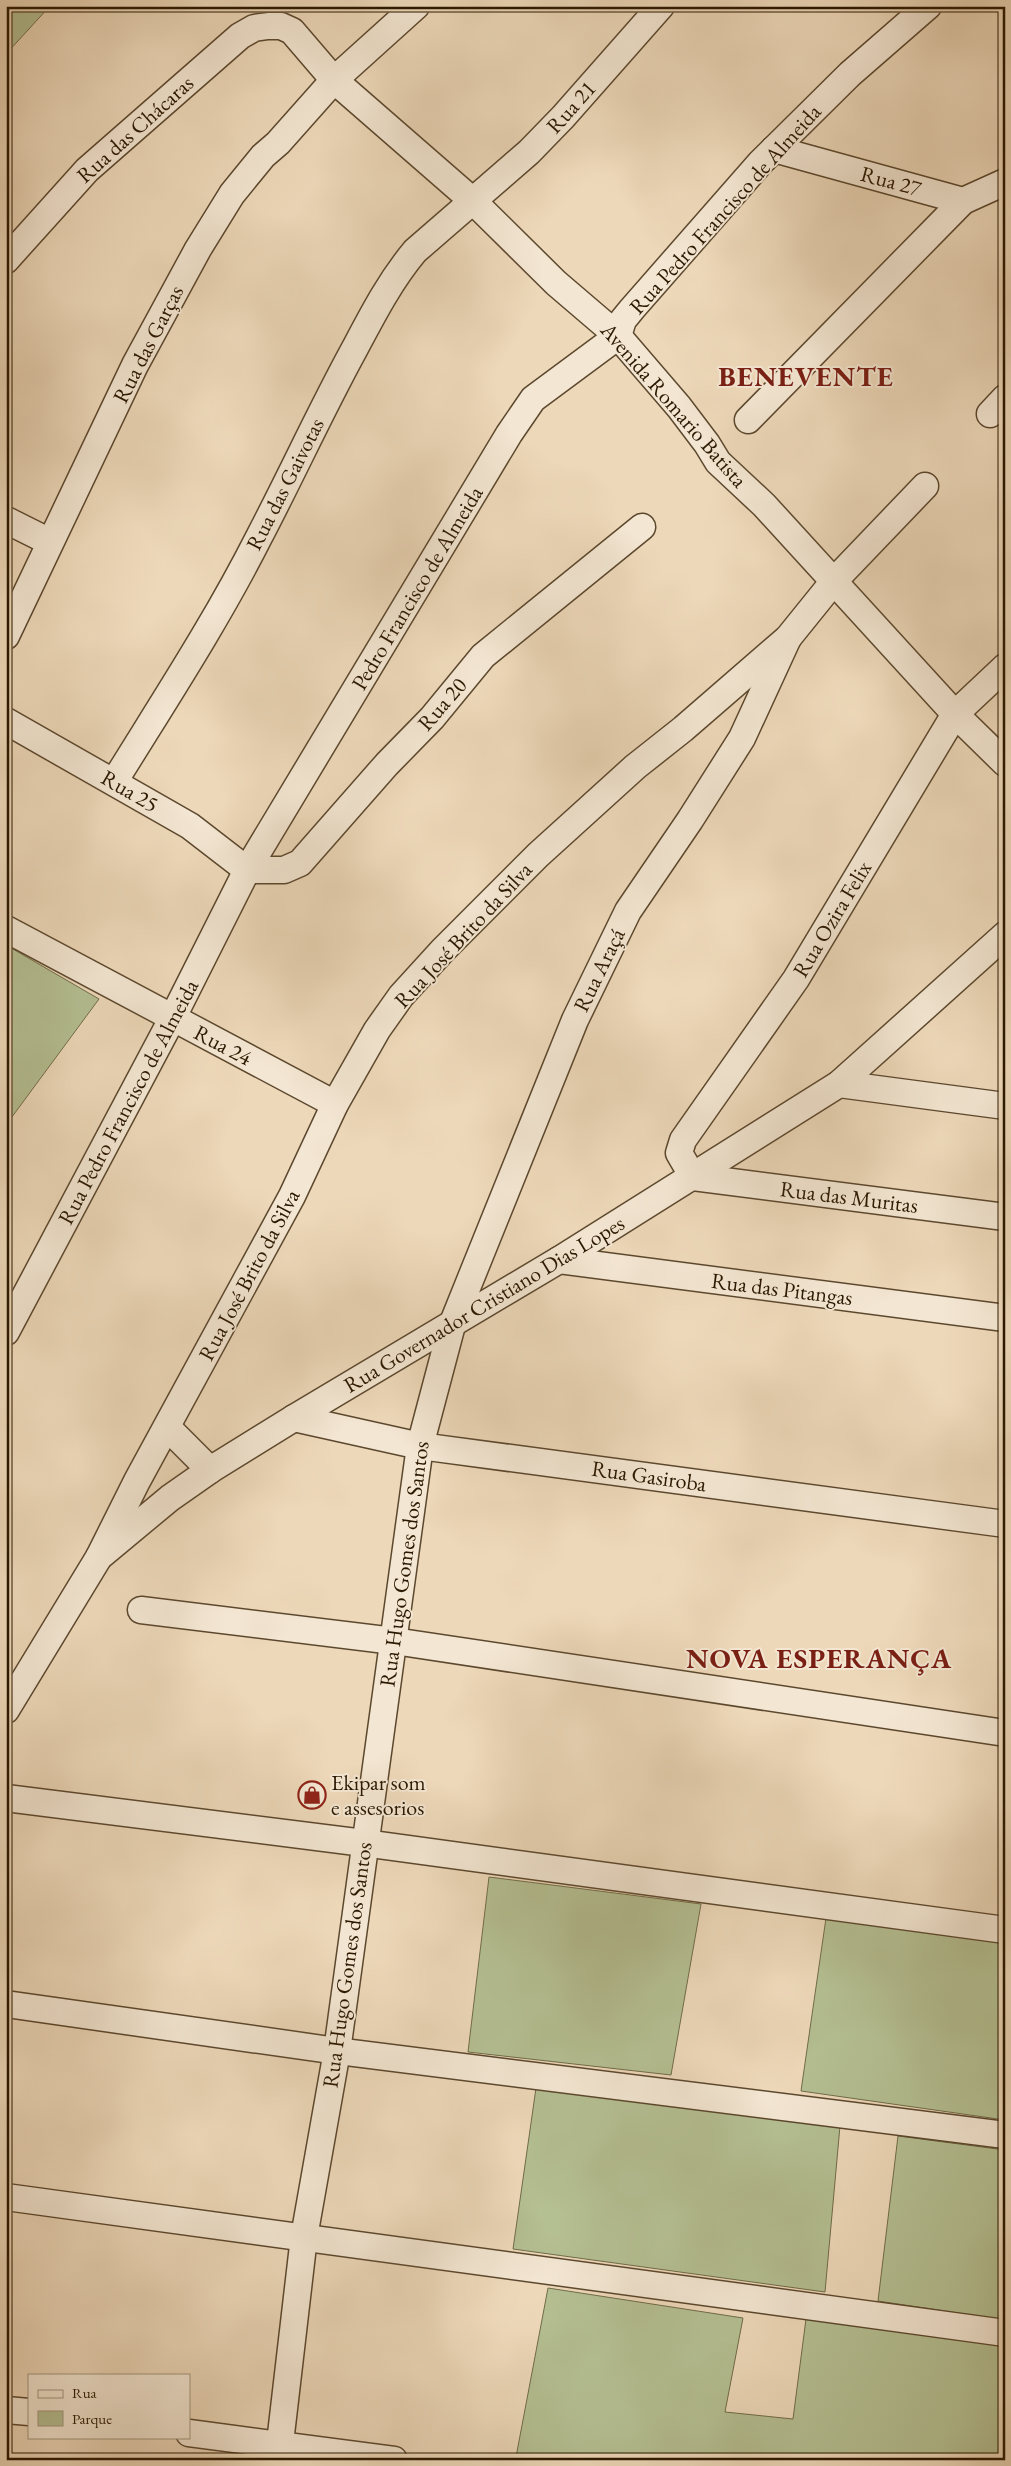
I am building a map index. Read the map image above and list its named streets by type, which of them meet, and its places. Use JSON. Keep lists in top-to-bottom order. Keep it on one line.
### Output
{"streets":{"street":["Rua 21","Rua das Chácaras","Rua 27","Rua Pedro Francisco de Almeida","Rua das Garças","Avenida Romario Batista","Rua das Gaivotas","Pedro Francisco de Almeida","Rua 20","Rua 25","Rua Ozira Felix","Rua José Brito da Silva","Rua Araçá","Rua 24","Rua das Muritas","Rua das Pitangas","Rua Governador Cristiano Dias Lopes","Rua Gasiroba","Rua Hugo Gomes dos Santos"]},"crossings":[["Rua 21","Avenida Romario Batista"],["Rua 21","Rua das Gaivotas"],["Rua das Chácaras","Avenida Romario Batista"],["Rua 27","Rua Pedro Francisco de Almeida"],["Rua Pedro Francisco de Almeida","Avenida Romario Batista"],["Rua Pedro Francisco de Almeida","Pedro Francisco de Almeida"],["Rua Pedro Francisco de Almeida","Rua 20"],["Rua Pedro Francisco de Almeida","Rua 25"],["Rua Pedro Francisco de Almeida","Rua 24"],["Rua das Garças","Avenida Romario Batista"],["Avenida Romario Batista","Rua das Gaivotas"],["Avenida Romario Batista","Pedro Francisco de Almeida"],["Avenida Romario Batista","Rua Ozira Felix"],["Avenida Romario Batista","Rua José Brito da Silva"],["Rua das Gaivotas","Rua 25"],["Pedro Francisco de Almeida","Rua 20"],["Pedro Francisco de Almeida","Rua 25"],["Rua 20","Rua 25"],["Rua Ozira Felix","Rua das Muritas"],["Rua Ozira Felix","Rua Governador Cristiano Dias Lopes"],["Rua José Brito da Silva","Rua Araçá"],["Rua José Brito da Silva","Rua 24"],["Rua José Brito da Silva","Rua Governador Cristiano Dias Lopes"],["Rua Araçá","Rua Governador Cristiano Dias Lopes"],["Rua Araçá","Rua Hugo Gomes dos Santos"],["Rua das Muritas","Rua Governador Cristiano Dias Lopes"],["Rua das Pitangas","Rua Governador Cristiano Dias Lopes"],["Rua Governador Cristiano Dias Lopes","Rua Gasiroba"],["Rua Governador Cristiano Dias Lopes","Rua Hugo Gomes dos Santos"],["Rua Gasiroba","Rua Hugo Gomes dos Santos"]],"districts":["BENEVENTE","NOVA ESPERANÇA"],"places":{"shop":["Ekipar som e assesorios"]},"legend":["Rua","Parque"]}
